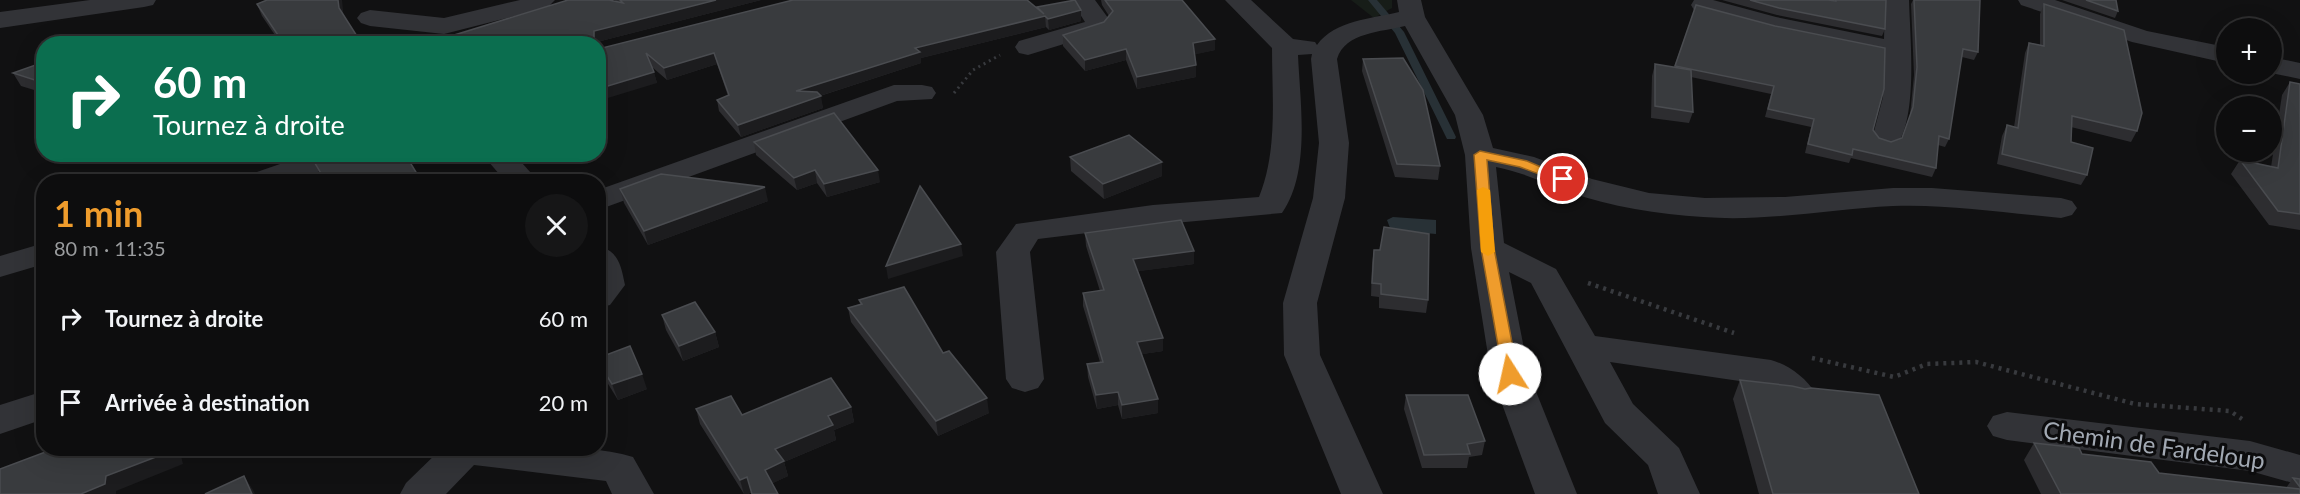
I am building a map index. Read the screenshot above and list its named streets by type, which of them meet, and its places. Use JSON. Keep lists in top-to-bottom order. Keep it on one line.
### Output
{"streets":{"street":["Chemin de Fardeloup"]},"page":{"map_buttons":["+","−"],"turn":["60 m","Tournez à droite"],"heading":["1 min","80 m · 11:35"],"list":[{"name":"Tournez à droite","value":"60 m"},{"name":"Arrivée à destination","value":"20 m"}]}}
